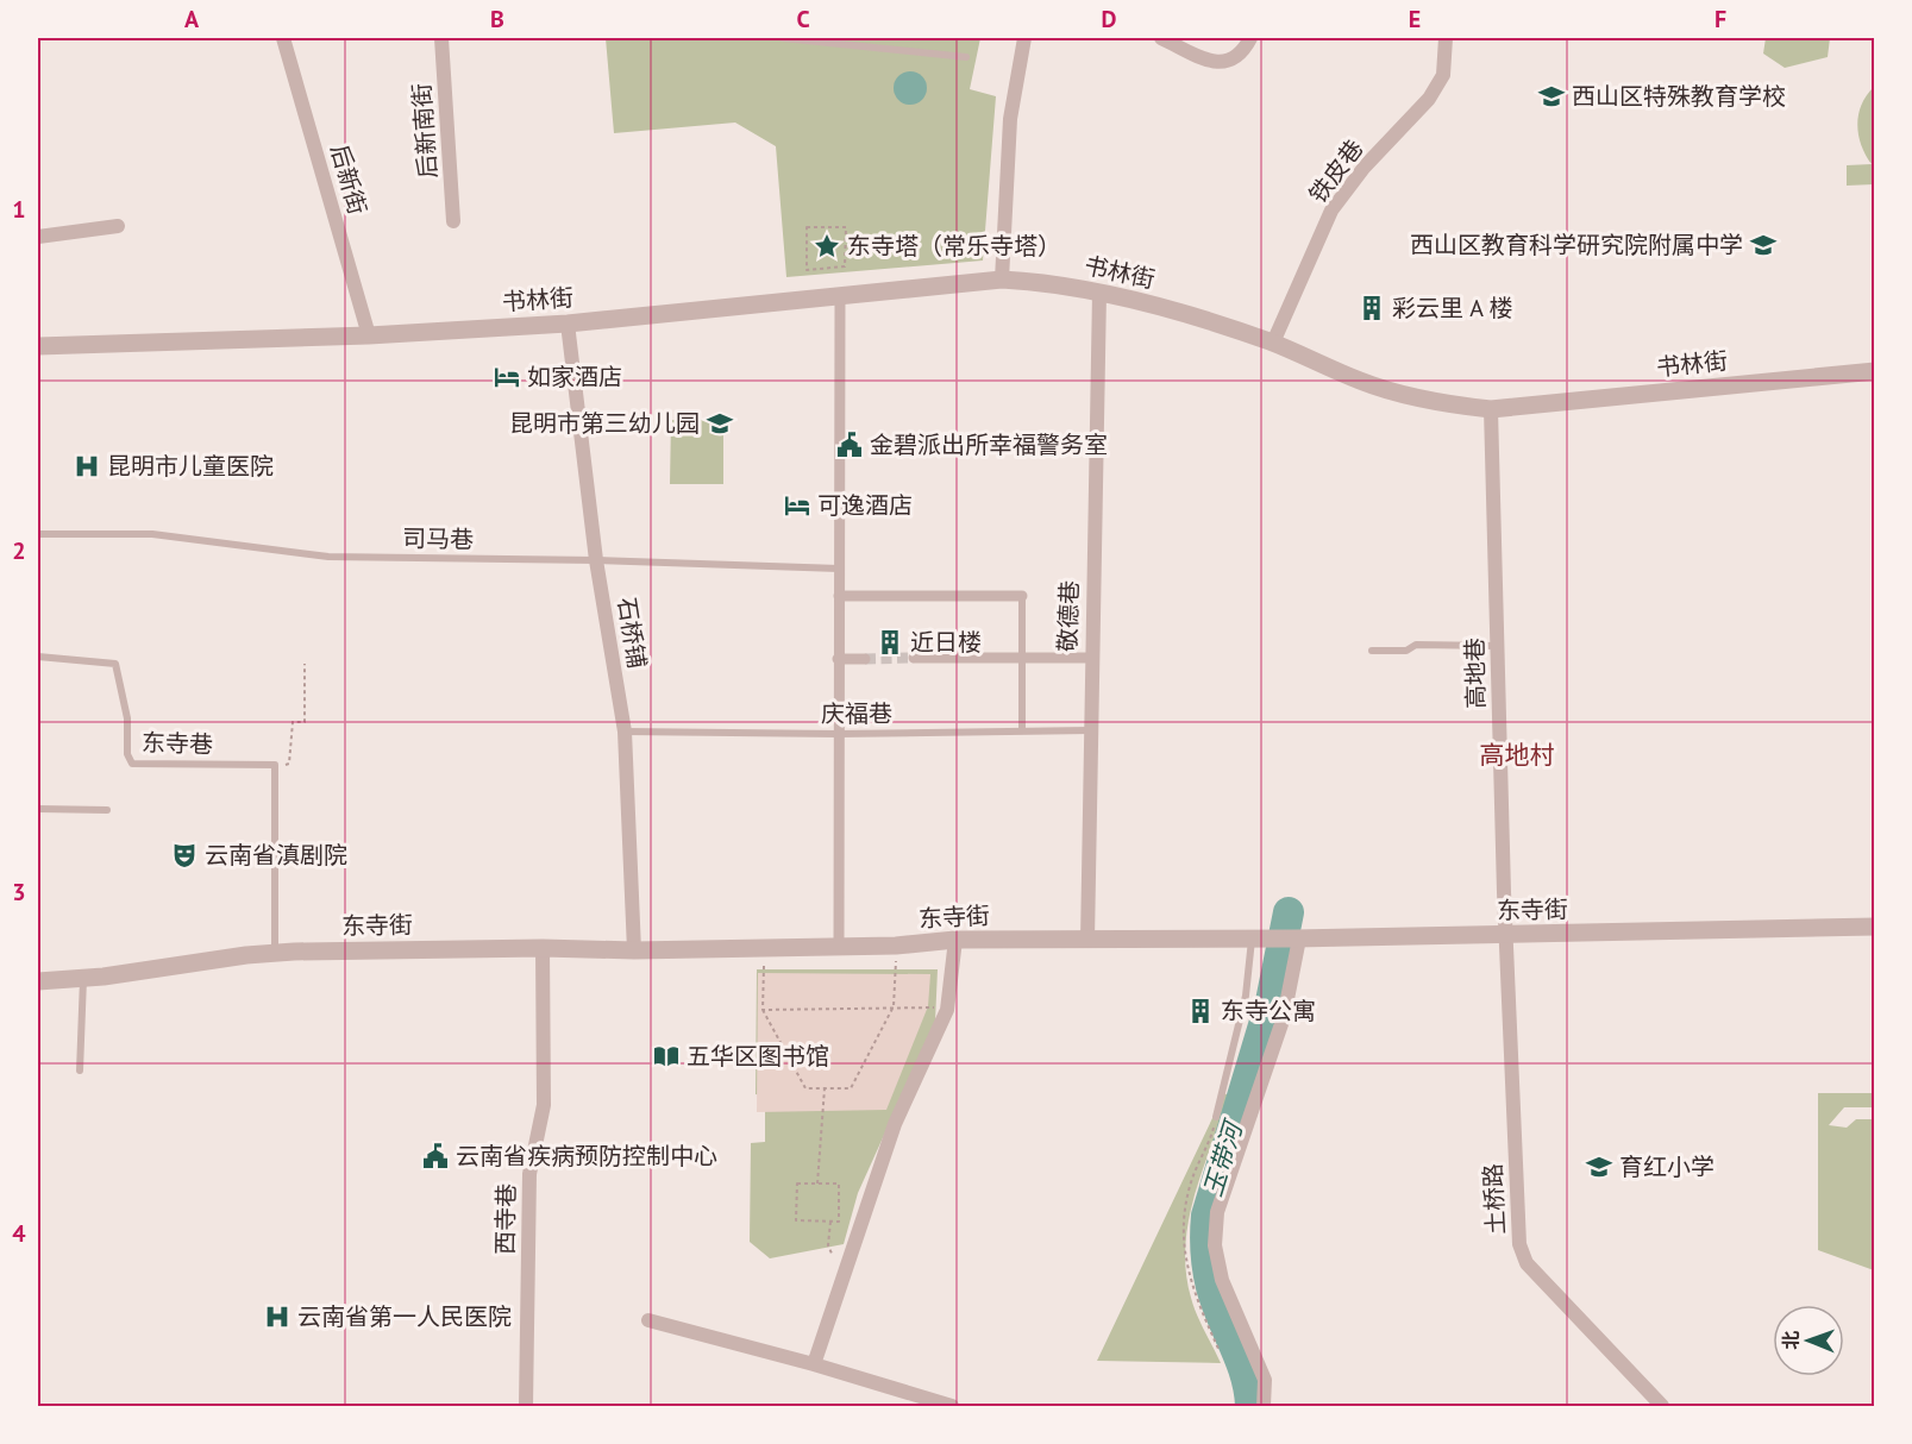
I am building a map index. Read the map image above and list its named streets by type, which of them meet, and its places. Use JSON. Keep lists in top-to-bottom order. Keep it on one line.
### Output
{"streets":{"street":["后新南街","铁皮巷","后新街","书林街","敬德巷","石桥铺","高地巷","东寺街","土桥路","西寺巷"],"lane":["司马巷","庆福巷","东寺巷"]},"crossings":[["铁皮巷","书林街"],["后新街","书林街"],["书林街","敬德巷"],["书林街","石桥铺"],["书林街","高地巷"],["司马巷","石桥铺"],["敬德巷","庆福巷"],["敬德巷","东寺街"],["石桥铺","庆福巷"],["石桥铺","东寺街"],["高地巷","东寺街"],["高地巷","土桥路"],["东寺街","土桥路"],["东寺街","西寺巷"]],"districts":["高地村"],"water":["玉带河"],"places":{"school or university":["西山区特殊教育学校","西山区教育科学研究院附属中学","昆明市第三幼儿园","育红小学"],"place":["东寺塔（常乐寺塔）"],"building":["彩云里 A 楼","近日楼","东寺公寓"],"hotel":["如家酒店","可逸酒店"],"public building":["金碧派出所幸福警务室","云南省疾病预防控制中心"],"hospital":["昆明市儿童医院","云南省第一人民医院"],"theatre":["云南省滇剧院"],"library":["五华区图书馆"]},"north":"left","grid":{"columns":["A","B","C","D","E","F"],"rows":["1","2","3","4"]}}
